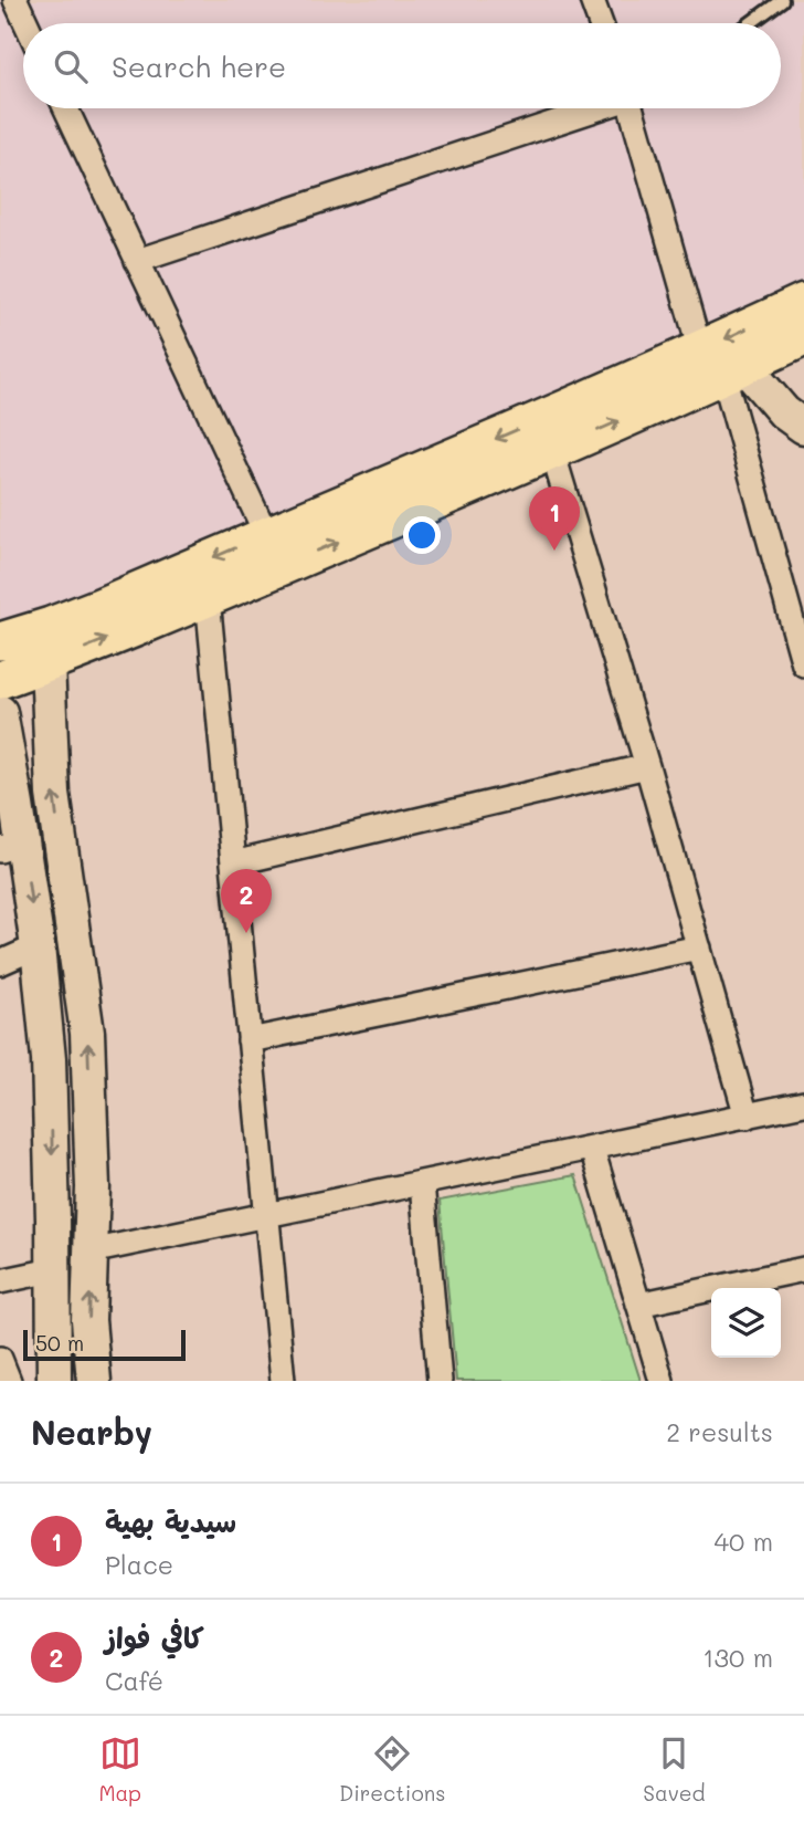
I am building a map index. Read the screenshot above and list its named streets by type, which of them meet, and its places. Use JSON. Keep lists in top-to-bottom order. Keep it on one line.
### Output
{"scale_bar":"50 m","page":{"search":"Search here","pins":["1","2"],"scale":"50 m","heading":["Nearby","2 results"],"list":[{"mark":"1","name":"سيدية بهية","note":"Place","value":"40 m"},{"mark":"2","name":"كافي فواز","note":"Café","value":"130 m"}],"nav":["Map","Directions","Saved"]}}
